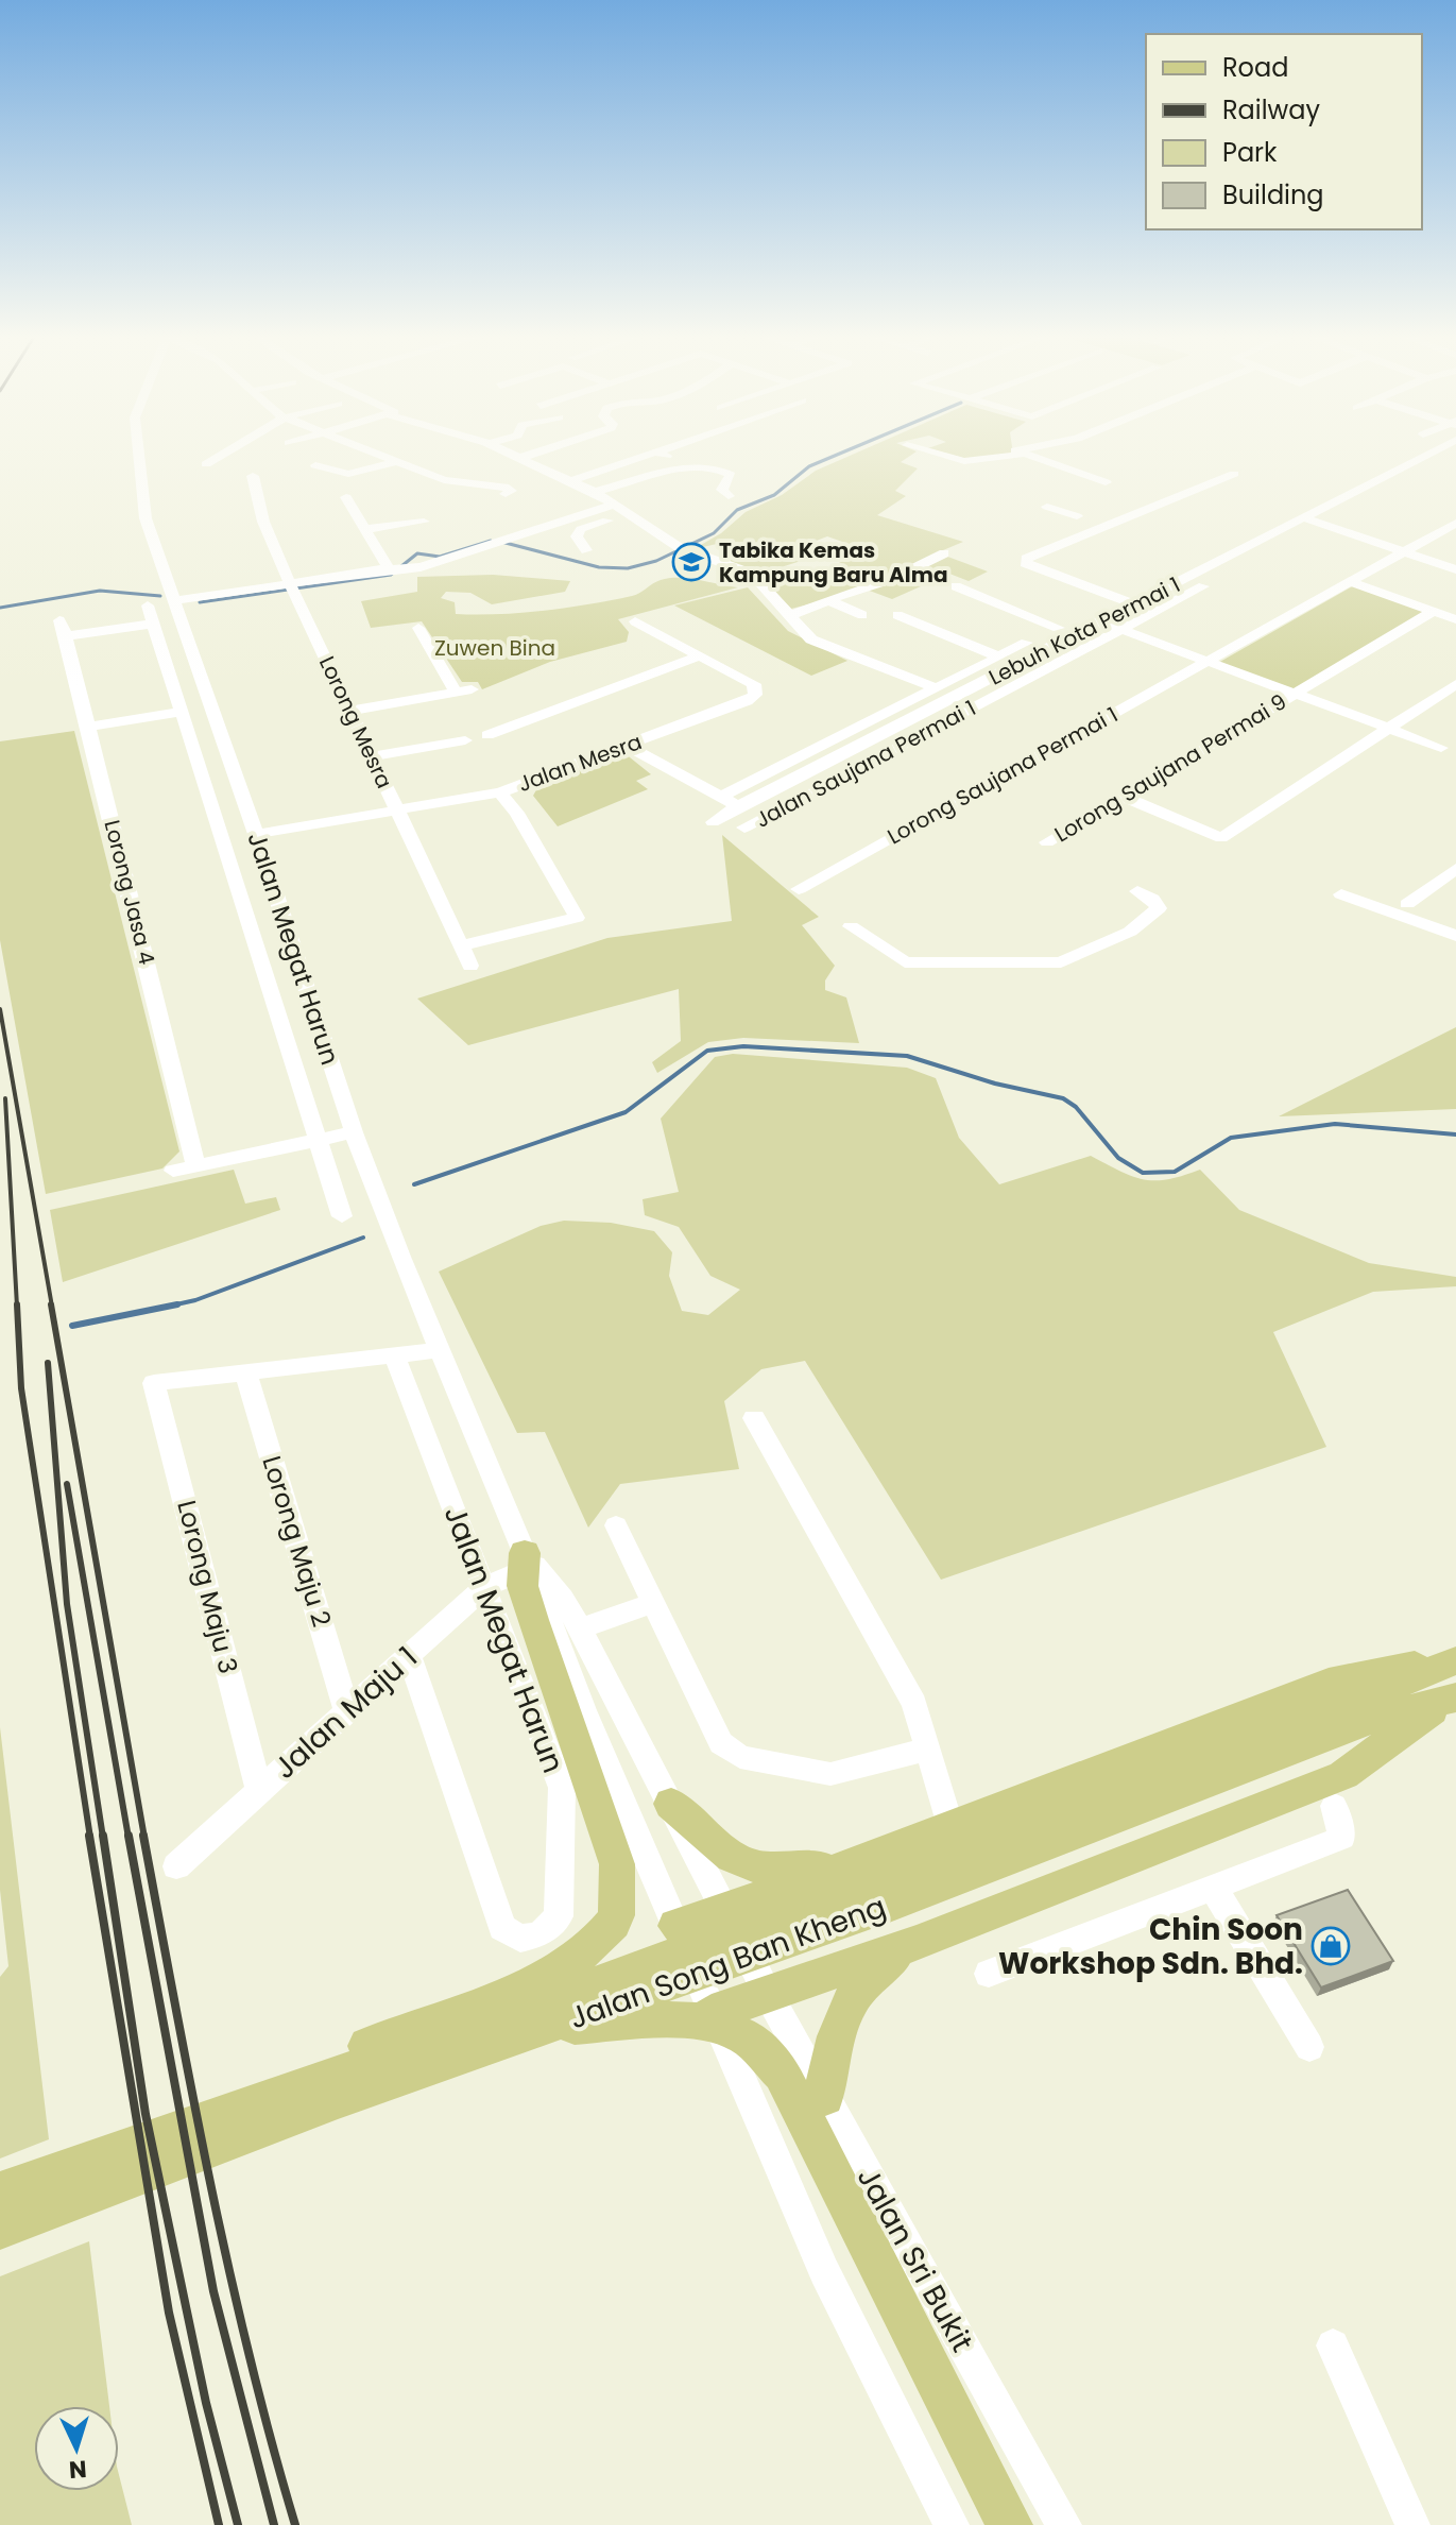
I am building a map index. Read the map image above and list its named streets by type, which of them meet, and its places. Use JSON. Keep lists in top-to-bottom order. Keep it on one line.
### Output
{"streets":{"main road":["Jalan Song Ban Kheng"],"street":["Lebuh Kota Permai 1","Lorong Mesra","Jalan Mesra","Jalan Saujana Permai 1","Lorong Saujana Permai 9","Lorong Saujana Permai 1","Lorong Jasa 4","Jalan Megat Harun","Lorong Maju 2","Lorong Maju 3","Jalan Maju 1","Jalan Sri Bukit"]},"crossings":[["Lebuh Kota Permai 1","Jalan Saujana Permai 1"],["Lorong Mesra","Jalan Mesra"],["Jalan Mesra","Jalan Megat Harun"],["Lorong Jasa 4","Jalan Megat Harun"],["Jalan Megat Harun","Jalan Maju 1"],["Jalan Megat Harun","Jalan Sri Bukit"],["Lorong Maju 2","Lorong Maju 3"],["Lorong Maju 2","Jalan Maju 1"],["Lorong Maju 3","Jalan Maju 1"]],"parks":["Zuwen Bina"],"places":{"school or university":["Tabika Kemas Kampung Baru Alma"],"shop":["Chin Soon Workshop Sdn. Bhd."]},"legend":["Road","Railway","Park","Building"],"north":"bottom"}
